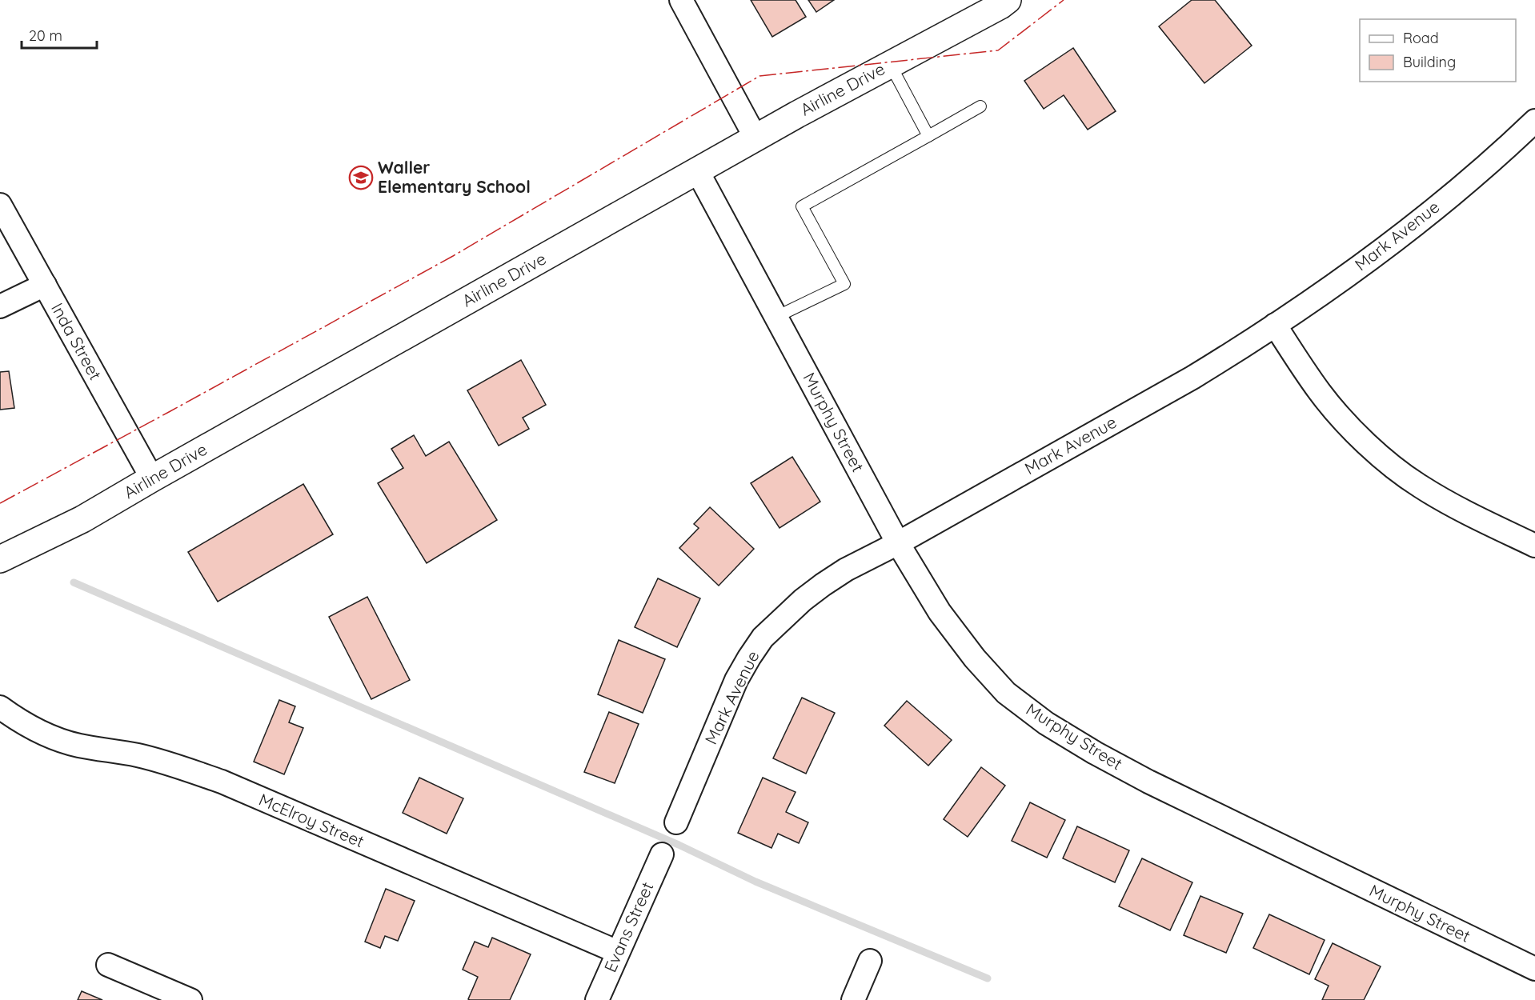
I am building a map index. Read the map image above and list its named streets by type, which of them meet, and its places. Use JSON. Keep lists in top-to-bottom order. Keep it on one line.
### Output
{"streets":{"main road":["Airline Drive"],"street":["Mark Avenue","Inda Street","Murphy Street","McElroy Street","Evans Street"]},"crossings":[["Airline Drive","Inda Street"],["Airline Drive","Murphy Street"],["Mark Avenue","Murphy Street"],["McElroy Street","Evans Street"]],"places":{"school or university":["Waller Elementary School"]},"legend":["Road","Building"],"scale_bar":"20 m"}
